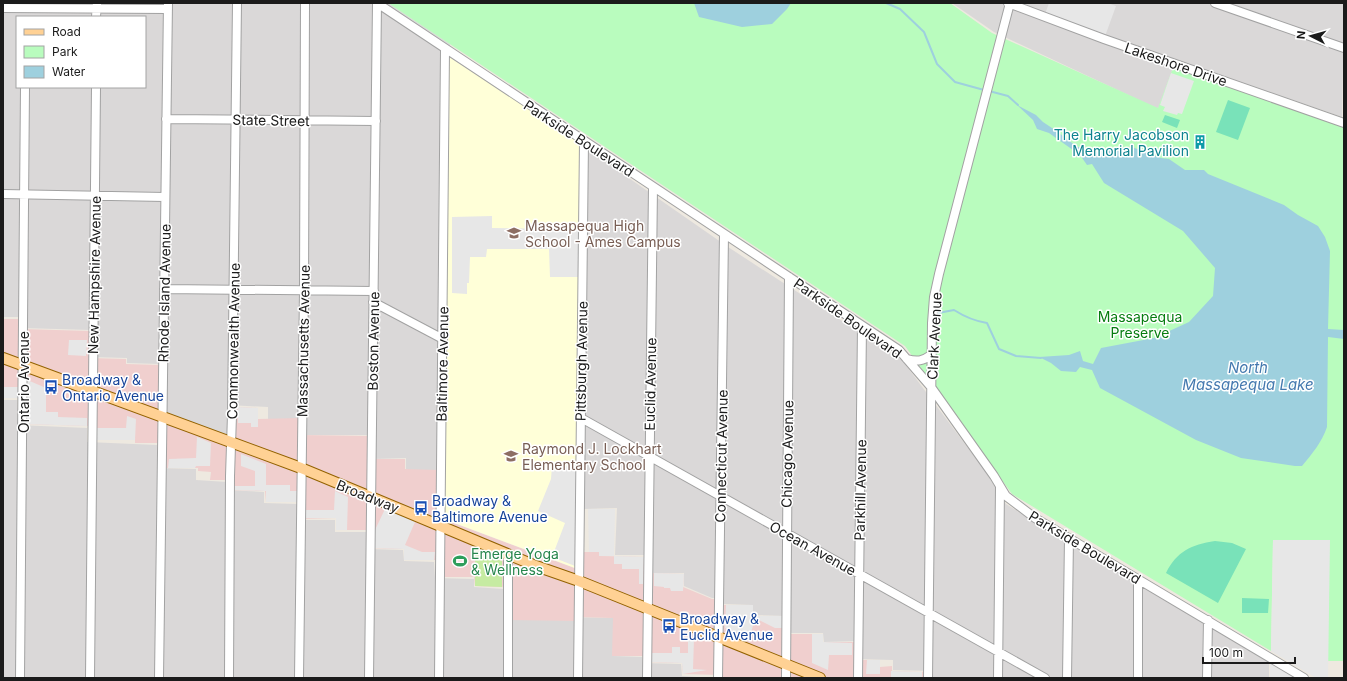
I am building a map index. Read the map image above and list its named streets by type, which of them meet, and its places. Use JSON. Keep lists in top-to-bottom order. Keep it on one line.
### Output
{"streets":{"main road":["Broadway"],"street":["Lakeshore Drive","State Street","Parkside Boulevard","New Hampshire Avenue","Rhode Island Avenue","Clark Avenue","Commonwealth Avenue","Massachusetts Avenue","Boston Avenue","Pittsburgh Avenue","Baltimore Avenue","Ontario Avenue","Euclid Avenue","Chicago Avenue","Connecticut Avenue","Parkhill Avenue","Ocean Avenue"]},"crossings":[["Lakeshore Drive","Clark Avenue"],["State Street","Rhode Island Avenue"],["State Street","Commonwealth Avenue"],["State Street","Massachusetts Avenue"],["State Street","Boston Avenue"],["Parkside Boulevard","Clark Avenue"],["Parkside Boulevard","Boston Avenue"],["Parkside Boulevard","Pittsburgh Avenue"],["Parkside Boulevard","Baltimore Avenue"],["Parkside Boulevard","Euclid Avenue"],["Parkside Boulevard","Chicago Avenue"],["Parkside Boulevard","Connecticut Avenue"],["Parkside Boulevard","Parkhill Avenue"],["New Hampshire Avenue","Broadway"],["Rhode Island Avenue","Broadway"],["Clark Avenue","Ocean Avenue"],["Commonwealth Avenue","Broadway"],["Massachusetts Avenue","Broadway"],["Boston Avenue","Broadway"],["Pittsburgh Avenue","Broadway"],["Pittsburgh Avenue","Ocean Avenue"],["Baltimore Avenue","Broadway"],["Ontario Avenue","Broadway"],["Euclid Avenue","Broadway"],["Euclid Avenue","Ocean Avenue"],["Chicago Avenue","Broadway"],["Chicago Avenue","Ocean Avenue"],["Connecticut Avenue","Broadway"],["Connecticut Avenue","Ocean Avenue"],["Parkhill Avenue","Ocean Avenue"]],"water":["North Massapequa Lake"],"parks":["Massapequa Preserve"],"places":{"building":["The Harry Jacobson Memorial Pavilion"],"school or university":["Massapequa High School - Ames Campus","Raymond J. Lockhart Elementary School"],"bus stop":["Broadway & Ontario Avenue","Broadway & Baltimore Avenue","Broadway & Euclid Avenue"],"sports":["Emerge Yoga & Wellness"]},"legend":["Road","Park","Water"],"scale_bar":"100 m","north":"left"}
